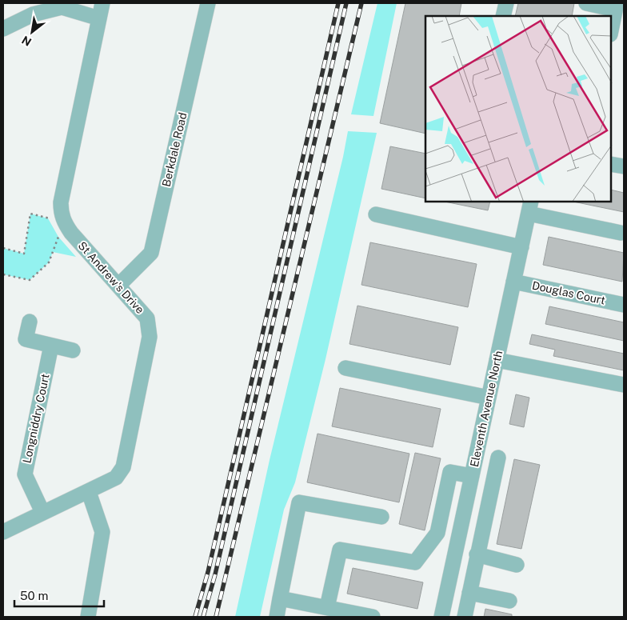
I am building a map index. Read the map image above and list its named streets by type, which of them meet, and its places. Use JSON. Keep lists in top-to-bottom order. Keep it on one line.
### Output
{"streets":{"street":["Berkdale Road","St Andrew's Drive","Douglas Court","Eleventh Avenue North","Longniddry Court"]},"crossings":[["Berkdale Road","St Andrew's Drive"],["St Andrew's Drive","Longniddry Court"],["Douglas Court","Eleventh Avenue North"]],"scale_bar":"50 m","north":"bottom left"}
